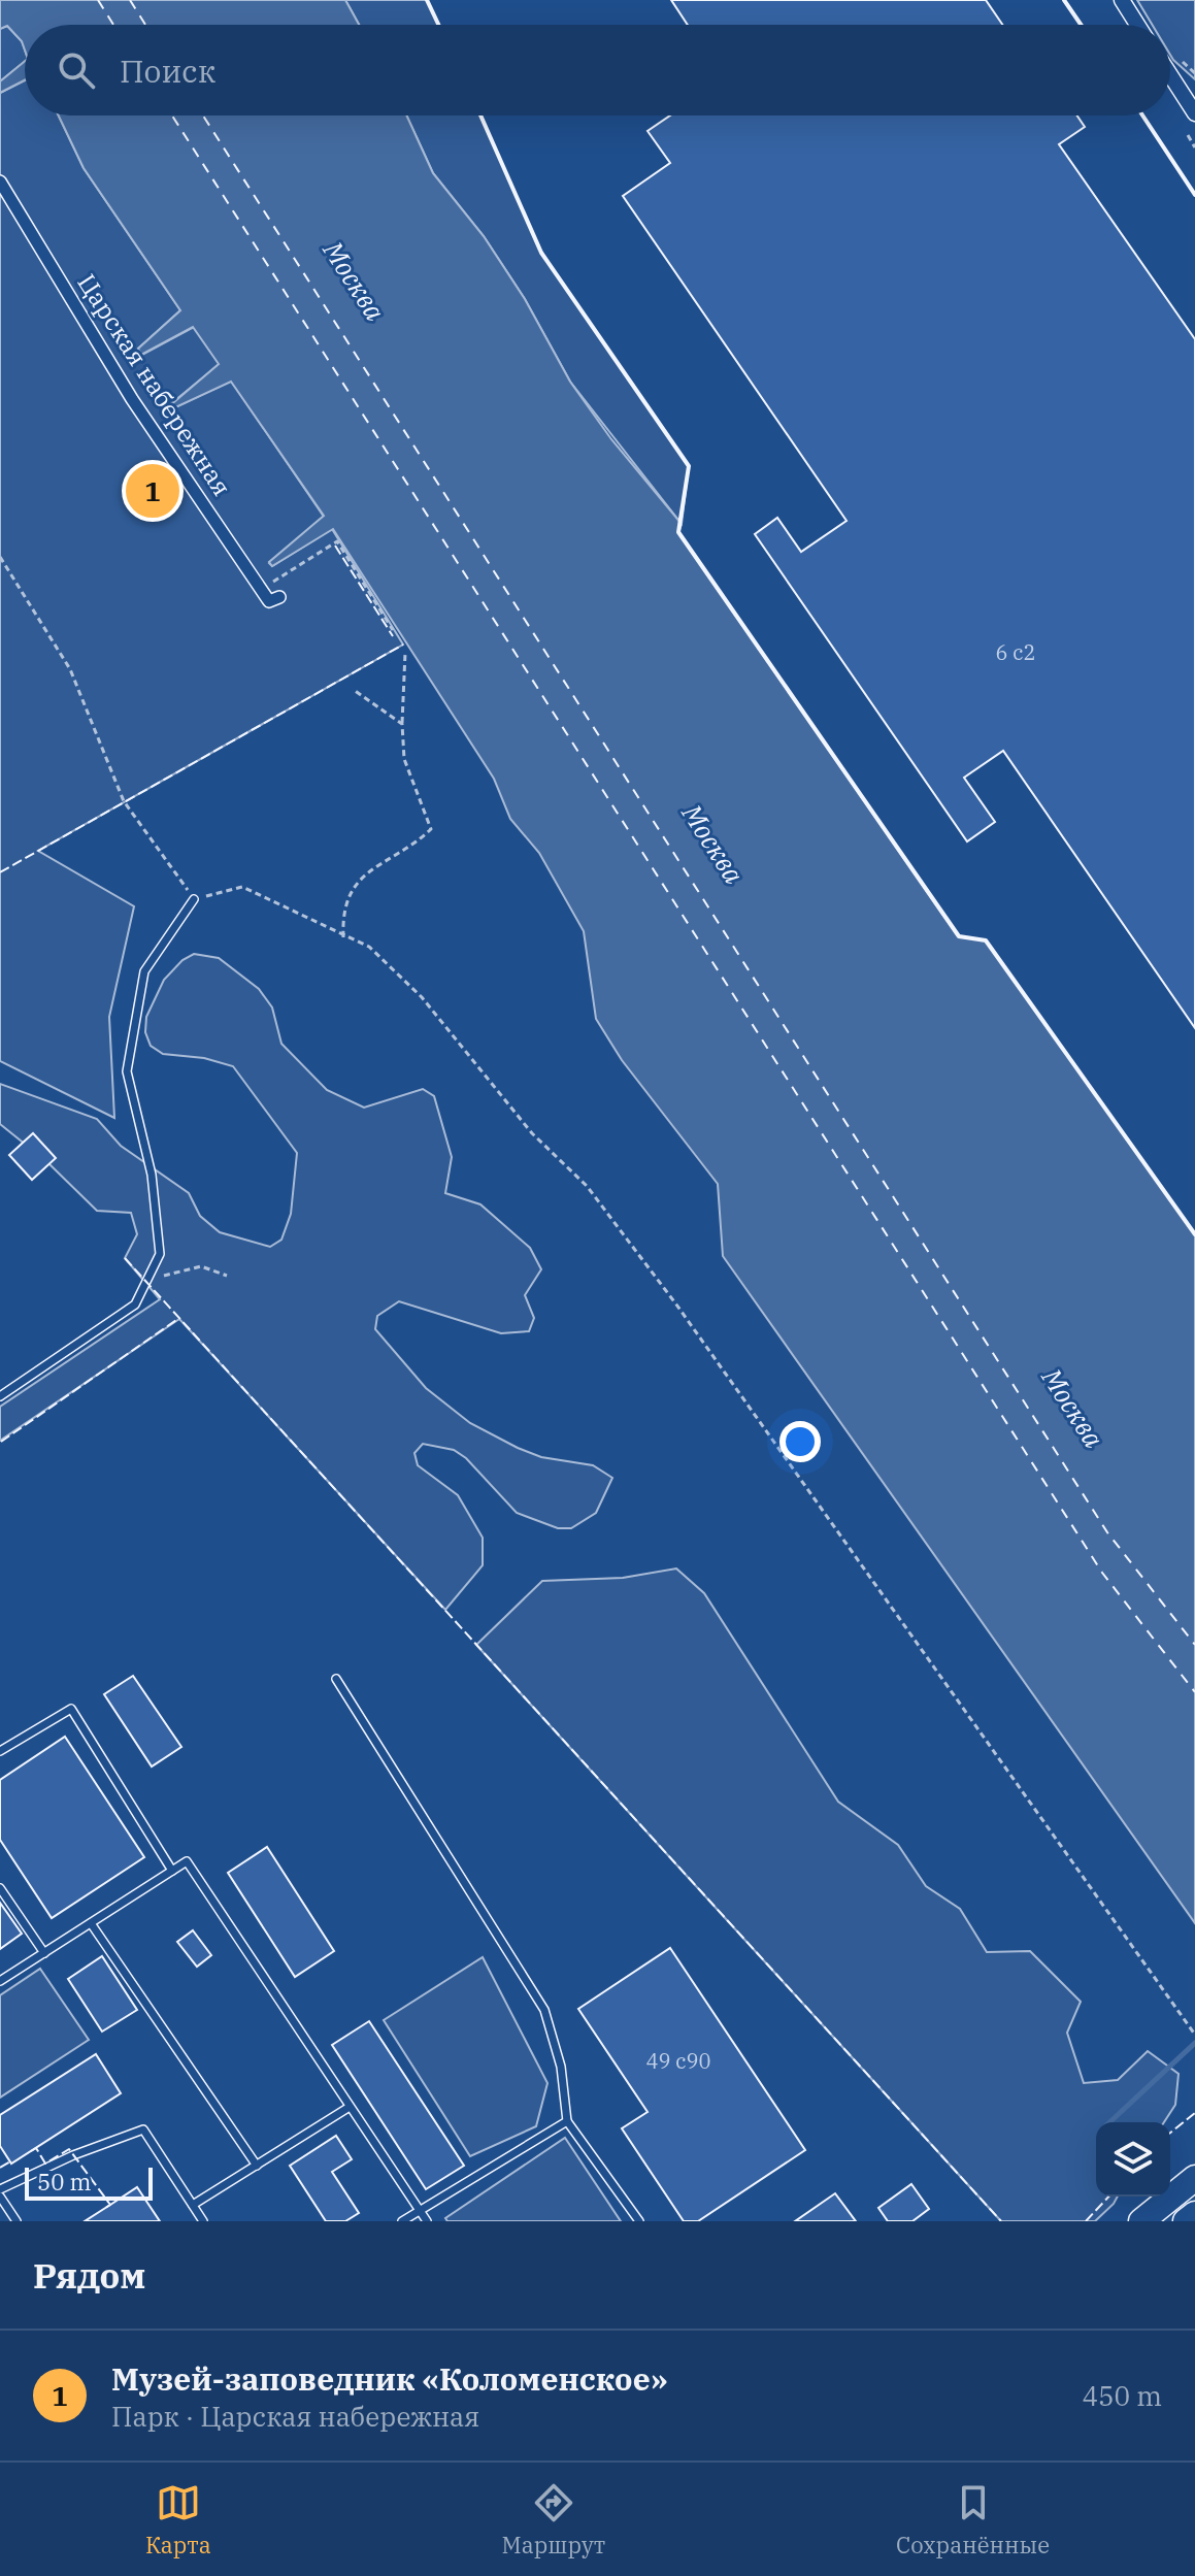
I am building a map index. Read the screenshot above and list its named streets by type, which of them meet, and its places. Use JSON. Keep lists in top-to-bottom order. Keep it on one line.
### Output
{"streets":{"street":["Царская набережная"]},"water":["Москва"],"house_numbers":["6 с2","49 с90"],"scale_bar":"50 m","page":{"search":"Поиск","pins":"1","scale":"50 m","heading":"Рядом","list":[{"mark":"1","name":"Музей-заповедник «Коломенское»","note":"Парк · Царская набережная","value":"450 m"}],"nav":["Карта","Маршрут","Сохранённые"]}}
